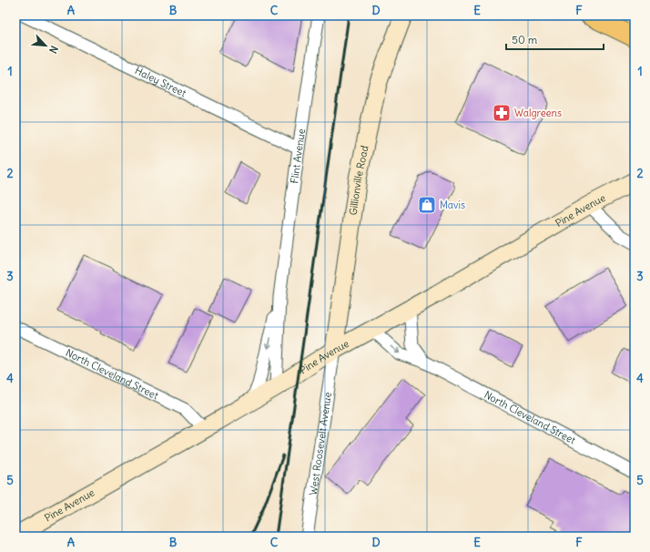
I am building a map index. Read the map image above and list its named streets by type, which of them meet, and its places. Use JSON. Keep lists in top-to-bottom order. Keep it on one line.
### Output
{"streets":{"main road":["Gillionville Road","Pine Avenue"],"street":["Haley Street","Flint Avenue","North Cleveland Street","West Roosevelt Avenue"]},"crossings":[["Haley Street","Flint Avenue"],["Flint Avenue","Pine Avenue"],["Gillionville Road","Pine Avenue"],["Gillionville Road","West Roosevelt Avenue"],["Pine Avenue","North Cleveland Street"],["Pine Avenue","West Roosevelt Avenue"]],"places":{"pharmacy":["Walgreens"],"shop":["Mavis"]},"scale_bar":"50 m","north":"bottom right","grid":{"columns":["A","B","C","D","E","F"],"rows":["1","2","3","4","5"]}}
